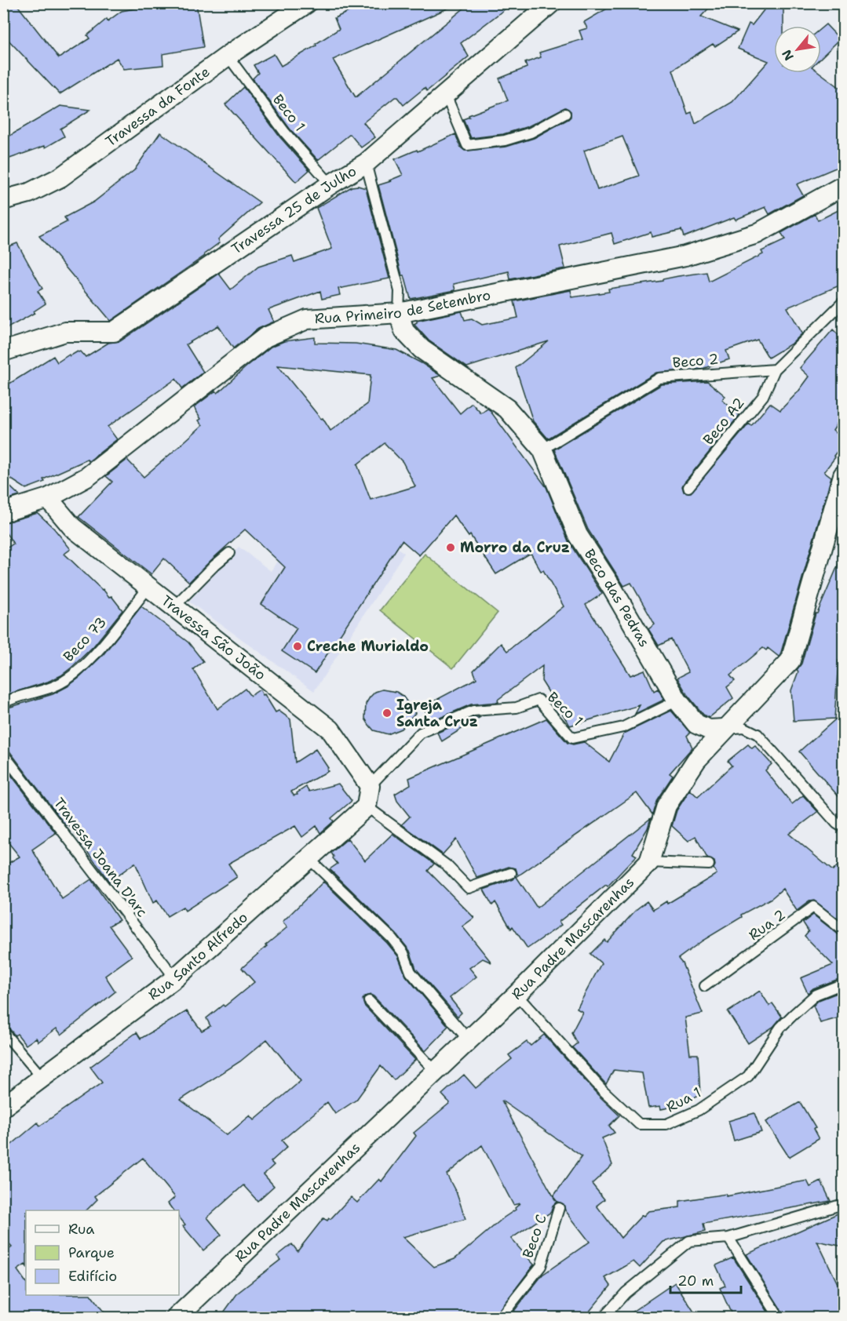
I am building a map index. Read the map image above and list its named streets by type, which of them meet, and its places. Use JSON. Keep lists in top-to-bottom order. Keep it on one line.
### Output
{"streets":{"street":["Travessa da Fonte","Travessa 25 de Julho","Rua Primeiro de Setembro","Beco das Pedras","Travessa São João","Rua Padre Mascarenhas","Rua Santo Alfredo"],"lane":["Beco 1","Beco 2","Beco A2","Beco 73","Travessa Joana D'arc","Rua 2","Rua 1","Beco C"]},"crossings":[["Travessa da Fonte","Beco 1"],["Beco 1","Travessa 25 de Julho"],["Beco 1","Beco das Pedras"],["Beco 1","Travessa São João"],["Rua Primeiro de Setembro","Beco das Pedras"],["Rua Primeiro de Setembro","Travessa São João"],["Beco 2","Beco A2"],["Beco 2","Beco das Pedras"],["Beco das Pedras","Rua Padre Mascarenhas"],["Travessa São João","Beco 73"],["Travessa Joana D'arc","Rua Santo Alfredo"],["Rua Padre Mascarenhas","Rua 1"]],"places":["Morro da Cruz","Creche Murialdo","Igreja Santa Cruz"],"legend":["Rua","Parque","Edifício"],"scale_bar":"20 m","north":"bottom left"}
